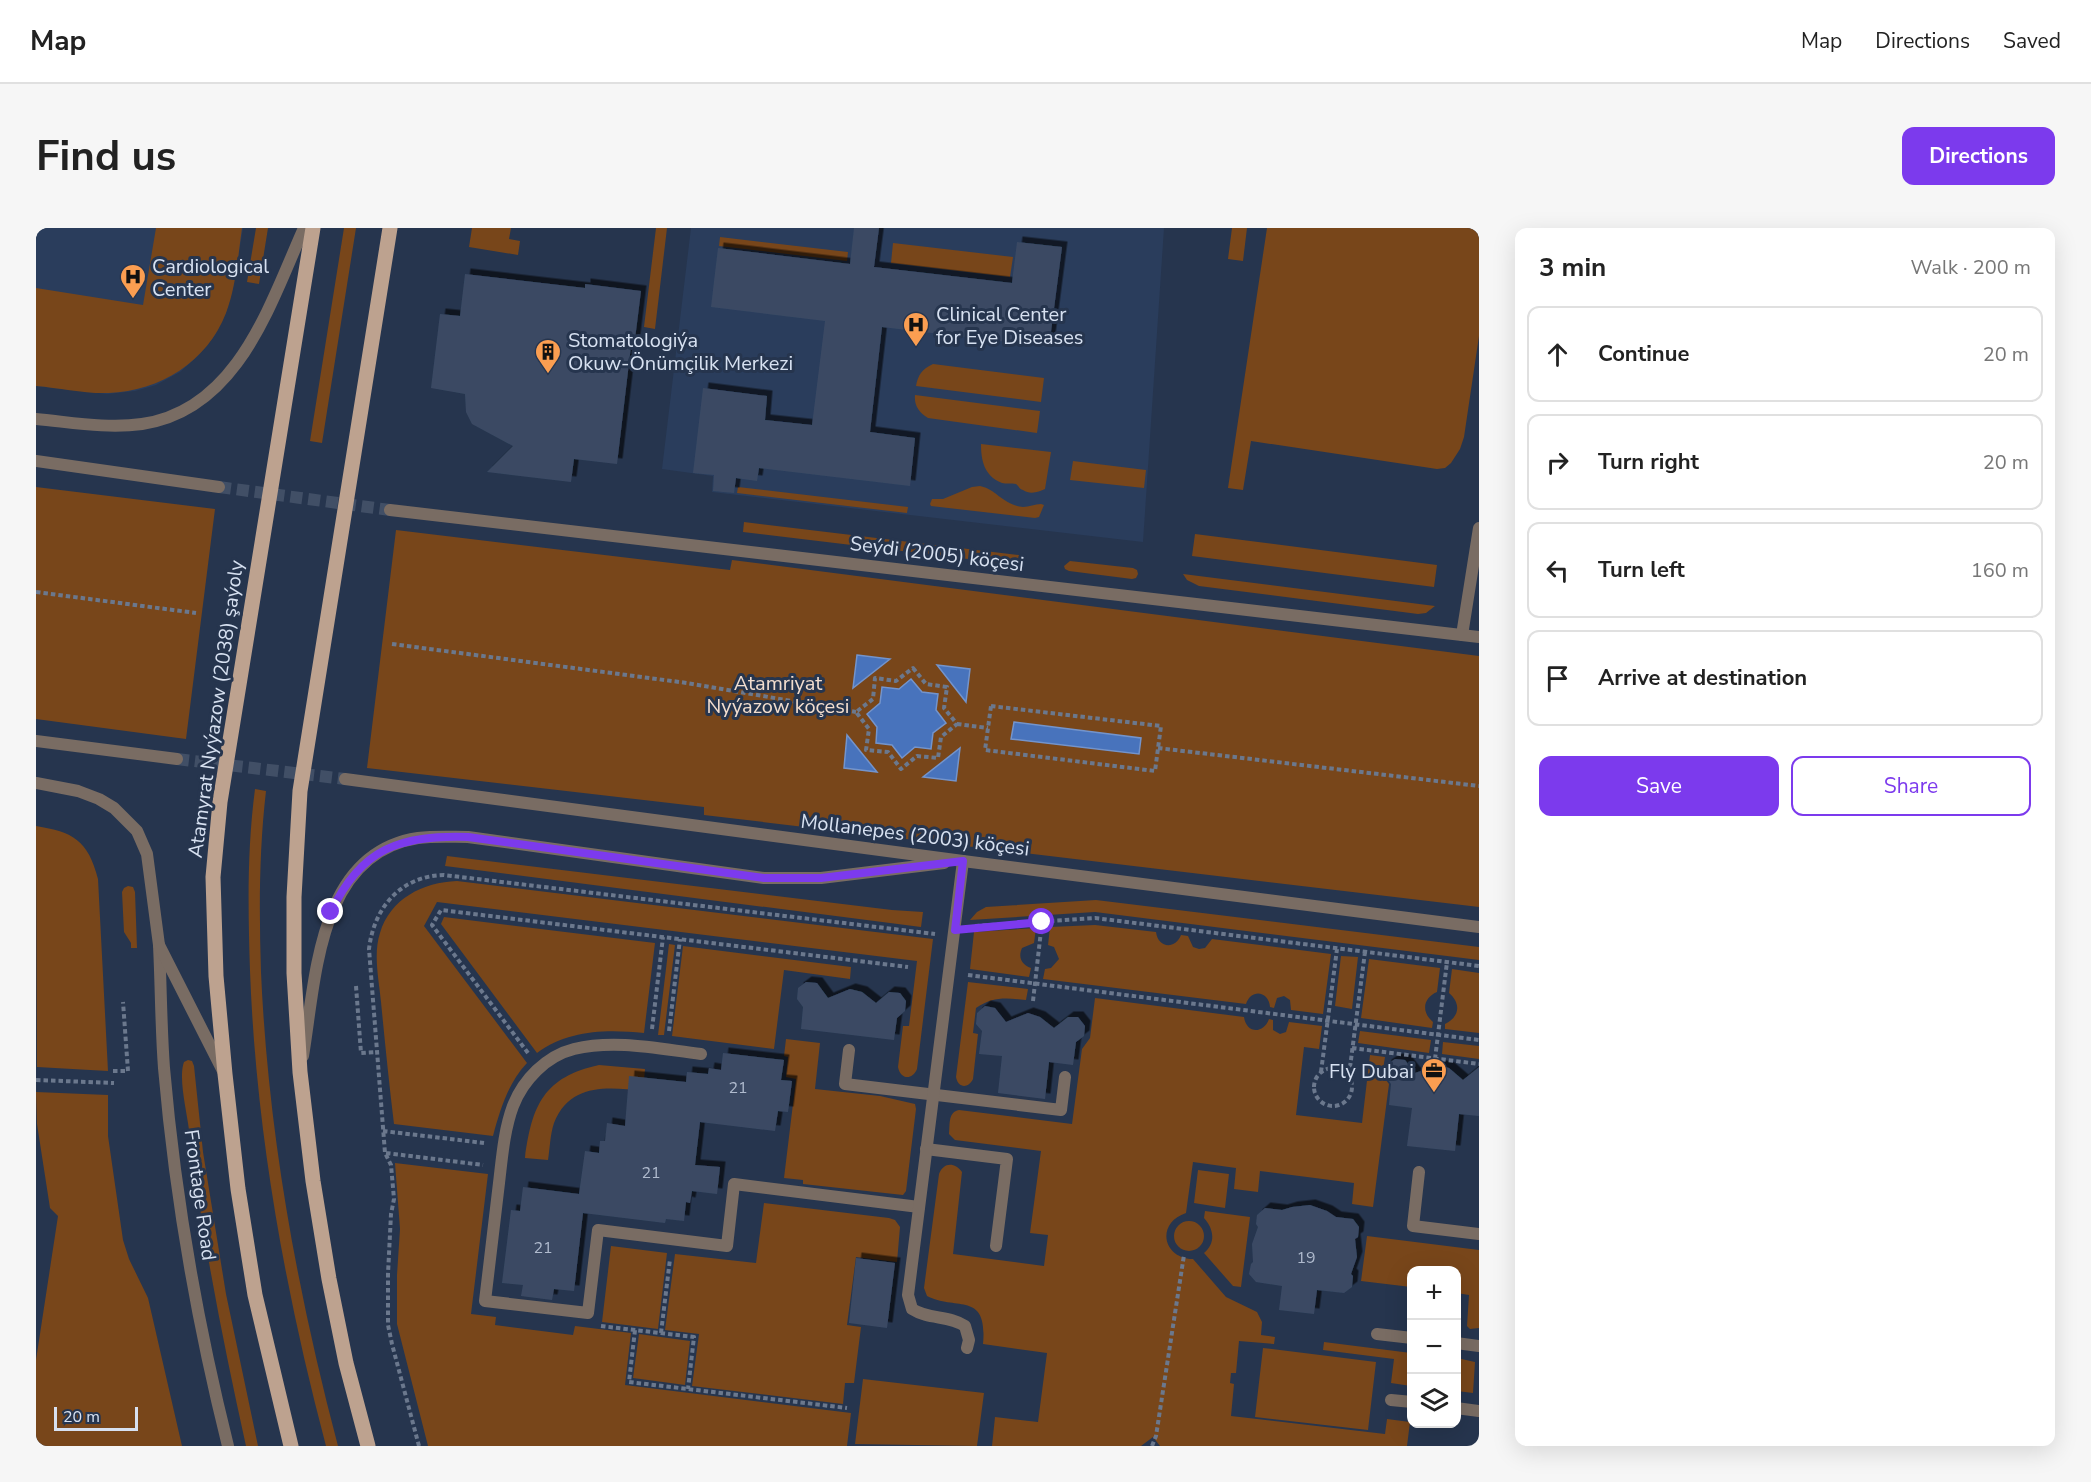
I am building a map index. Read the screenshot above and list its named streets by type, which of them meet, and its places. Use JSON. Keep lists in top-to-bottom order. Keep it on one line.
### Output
{"streets":{"main road":["Atamyrat Nyýazow (2038) şaýoly"],"street":["Seýdi (2005) köçesi","Mollanepes (2003) köçesi","Frontage Road"]},"parks":["Atamriyat Nyýazow köçesi"],"places":{"hospital":["Cardiological Center","Clinical Center for Eye Diseases"],"building":["Stomatologiýa Okuw-Önümçilik Merkezi"],"office":["Fly Dubai"]},"house_numbers":["21","21","21","19"],"scale_bar":"20 m","page":{"header":"Map","nav":["Map","Directions","Saved"],"buttons":["Directions",["Save","Share"]],"title":"Find us","heading":["3 min","Walk · 200 m"],"list":[["Continue","20 m"],["Turn right","20 m"],["Turn left","160 m"],"Arrive at destination"],"map_buttons":["+","−"],"scale":"20 m"}}
